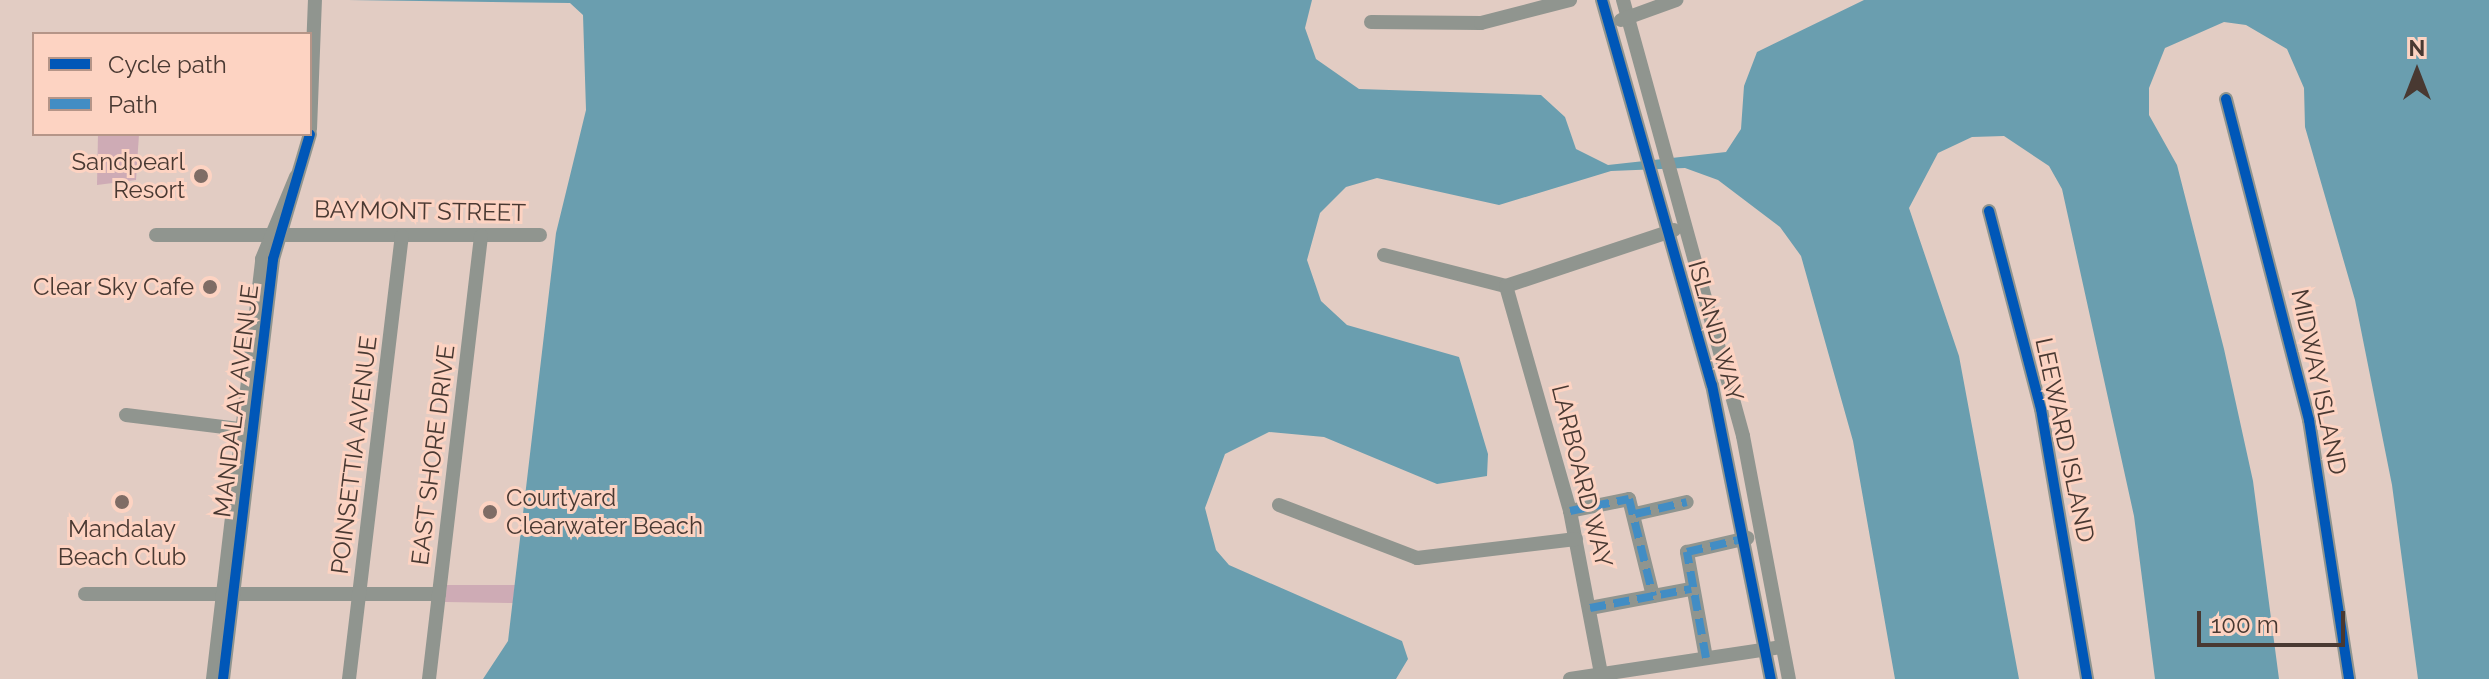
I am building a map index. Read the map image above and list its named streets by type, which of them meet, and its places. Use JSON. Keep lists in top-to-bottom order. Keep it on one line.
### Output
{"streets":{"street":["BAYMONT STREET","ISLAND WAY","MIDWAY ISLAND","MANDALAY AVENUE","LEEWARD ISLAND","POINSETTIA AVENUE","EAST SHORE DRIVE","LARBOARD WAY"]},"crossings":[["BAYMONT STREET","MANDALAY AVENUE"],["BAYMONT STREET","POINSETTIA AVENUE"],["BAYMONT STREET","EAST SHORE DRIVE"]],"places":["Sandpearl Resort","Clear Sky Cafe","Mandalay Beach Club","Courtyard Clearwater Beach"],"legend":["Cycle path","Path"],"scale_bar":"100 m","north":"top"}
